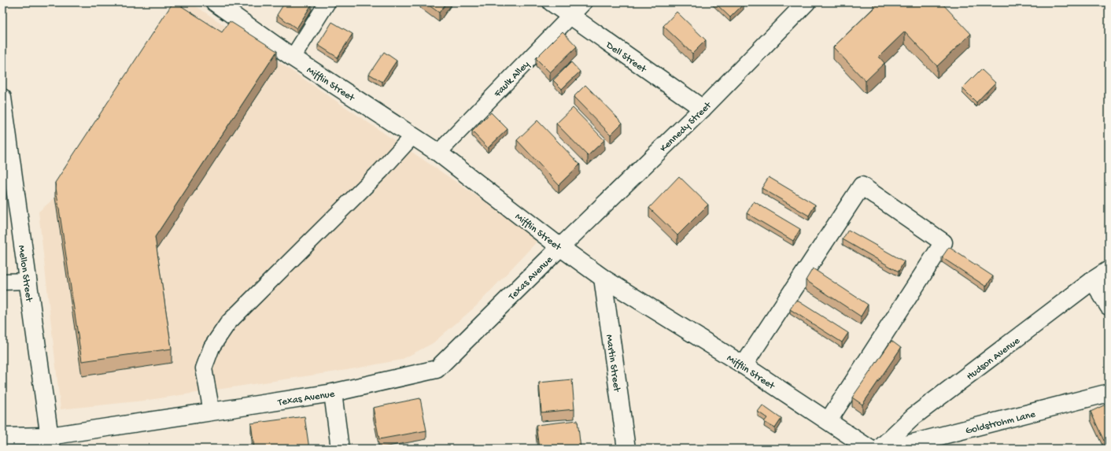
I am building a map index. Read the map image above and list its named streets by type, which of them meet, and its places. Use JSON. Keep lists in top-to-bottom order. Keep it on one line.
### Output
{"streets":{"street":["Dell Street","Mifflin Street","Kennedy Street","Mellon Street","Texas Avenue","Hudson Avenue","Martin Street","Goldstrohm Lane"],"lane":["Faulk Alley"]},"crossings":[["Dell Street","Faulk Alley"],["Dell Street","Kennedy Street"],["Faulk Alley","Mifflin Street"],["Mifflin Street","Kennedy Street"],["Mifflin Street","Texas Avenue"],["Mifflin Street","Martin Street"],["Kennedy Street","Texas Avenue"],["Mellon Street","Texas Avenue"]]}
